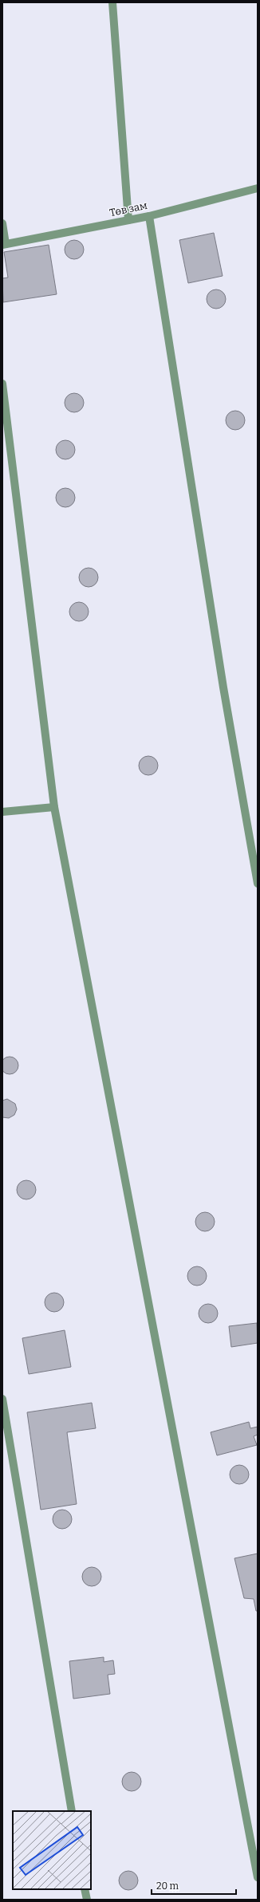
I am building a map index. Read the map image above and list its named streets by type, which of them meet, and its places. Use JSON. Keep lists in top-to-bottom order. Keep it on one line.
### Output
{"streets":{"street":["Төв зам"]},"scale_bar":"20 m"}
